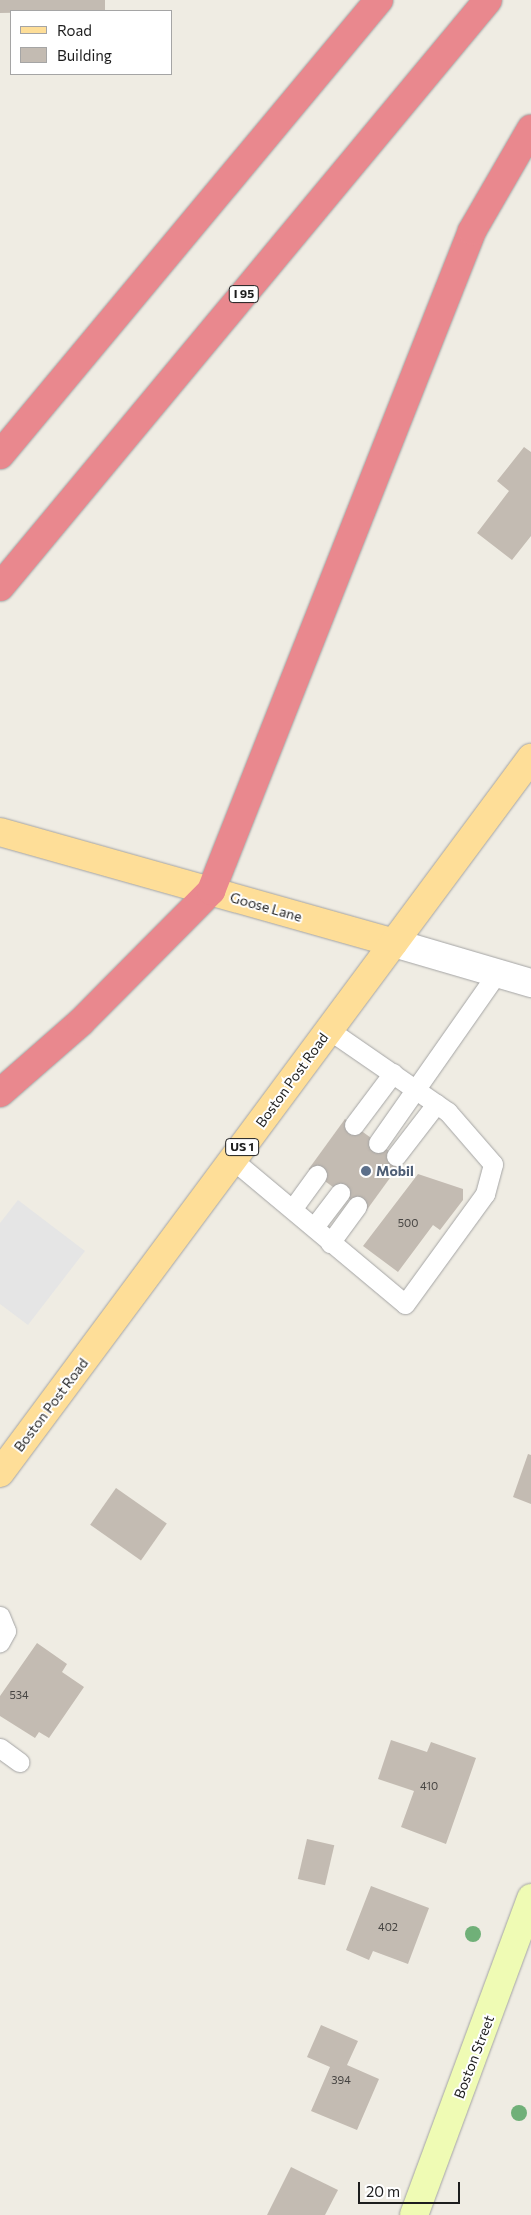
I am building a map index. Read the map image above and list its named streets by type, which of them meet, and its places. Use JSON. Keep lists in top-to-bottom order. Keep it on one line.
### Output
{"streets":{"highway":["I 95"],"main road":["Goose Lane","Boston Post Road","US 1","Boston Street"]},"crossings":[["Goose Lane","Boston Post Road"]],"places":["Mobil"],"house_numbers":["500","534","410","402","394"],"legend":["Road","Building"],"scale_bar":"20 m"}
